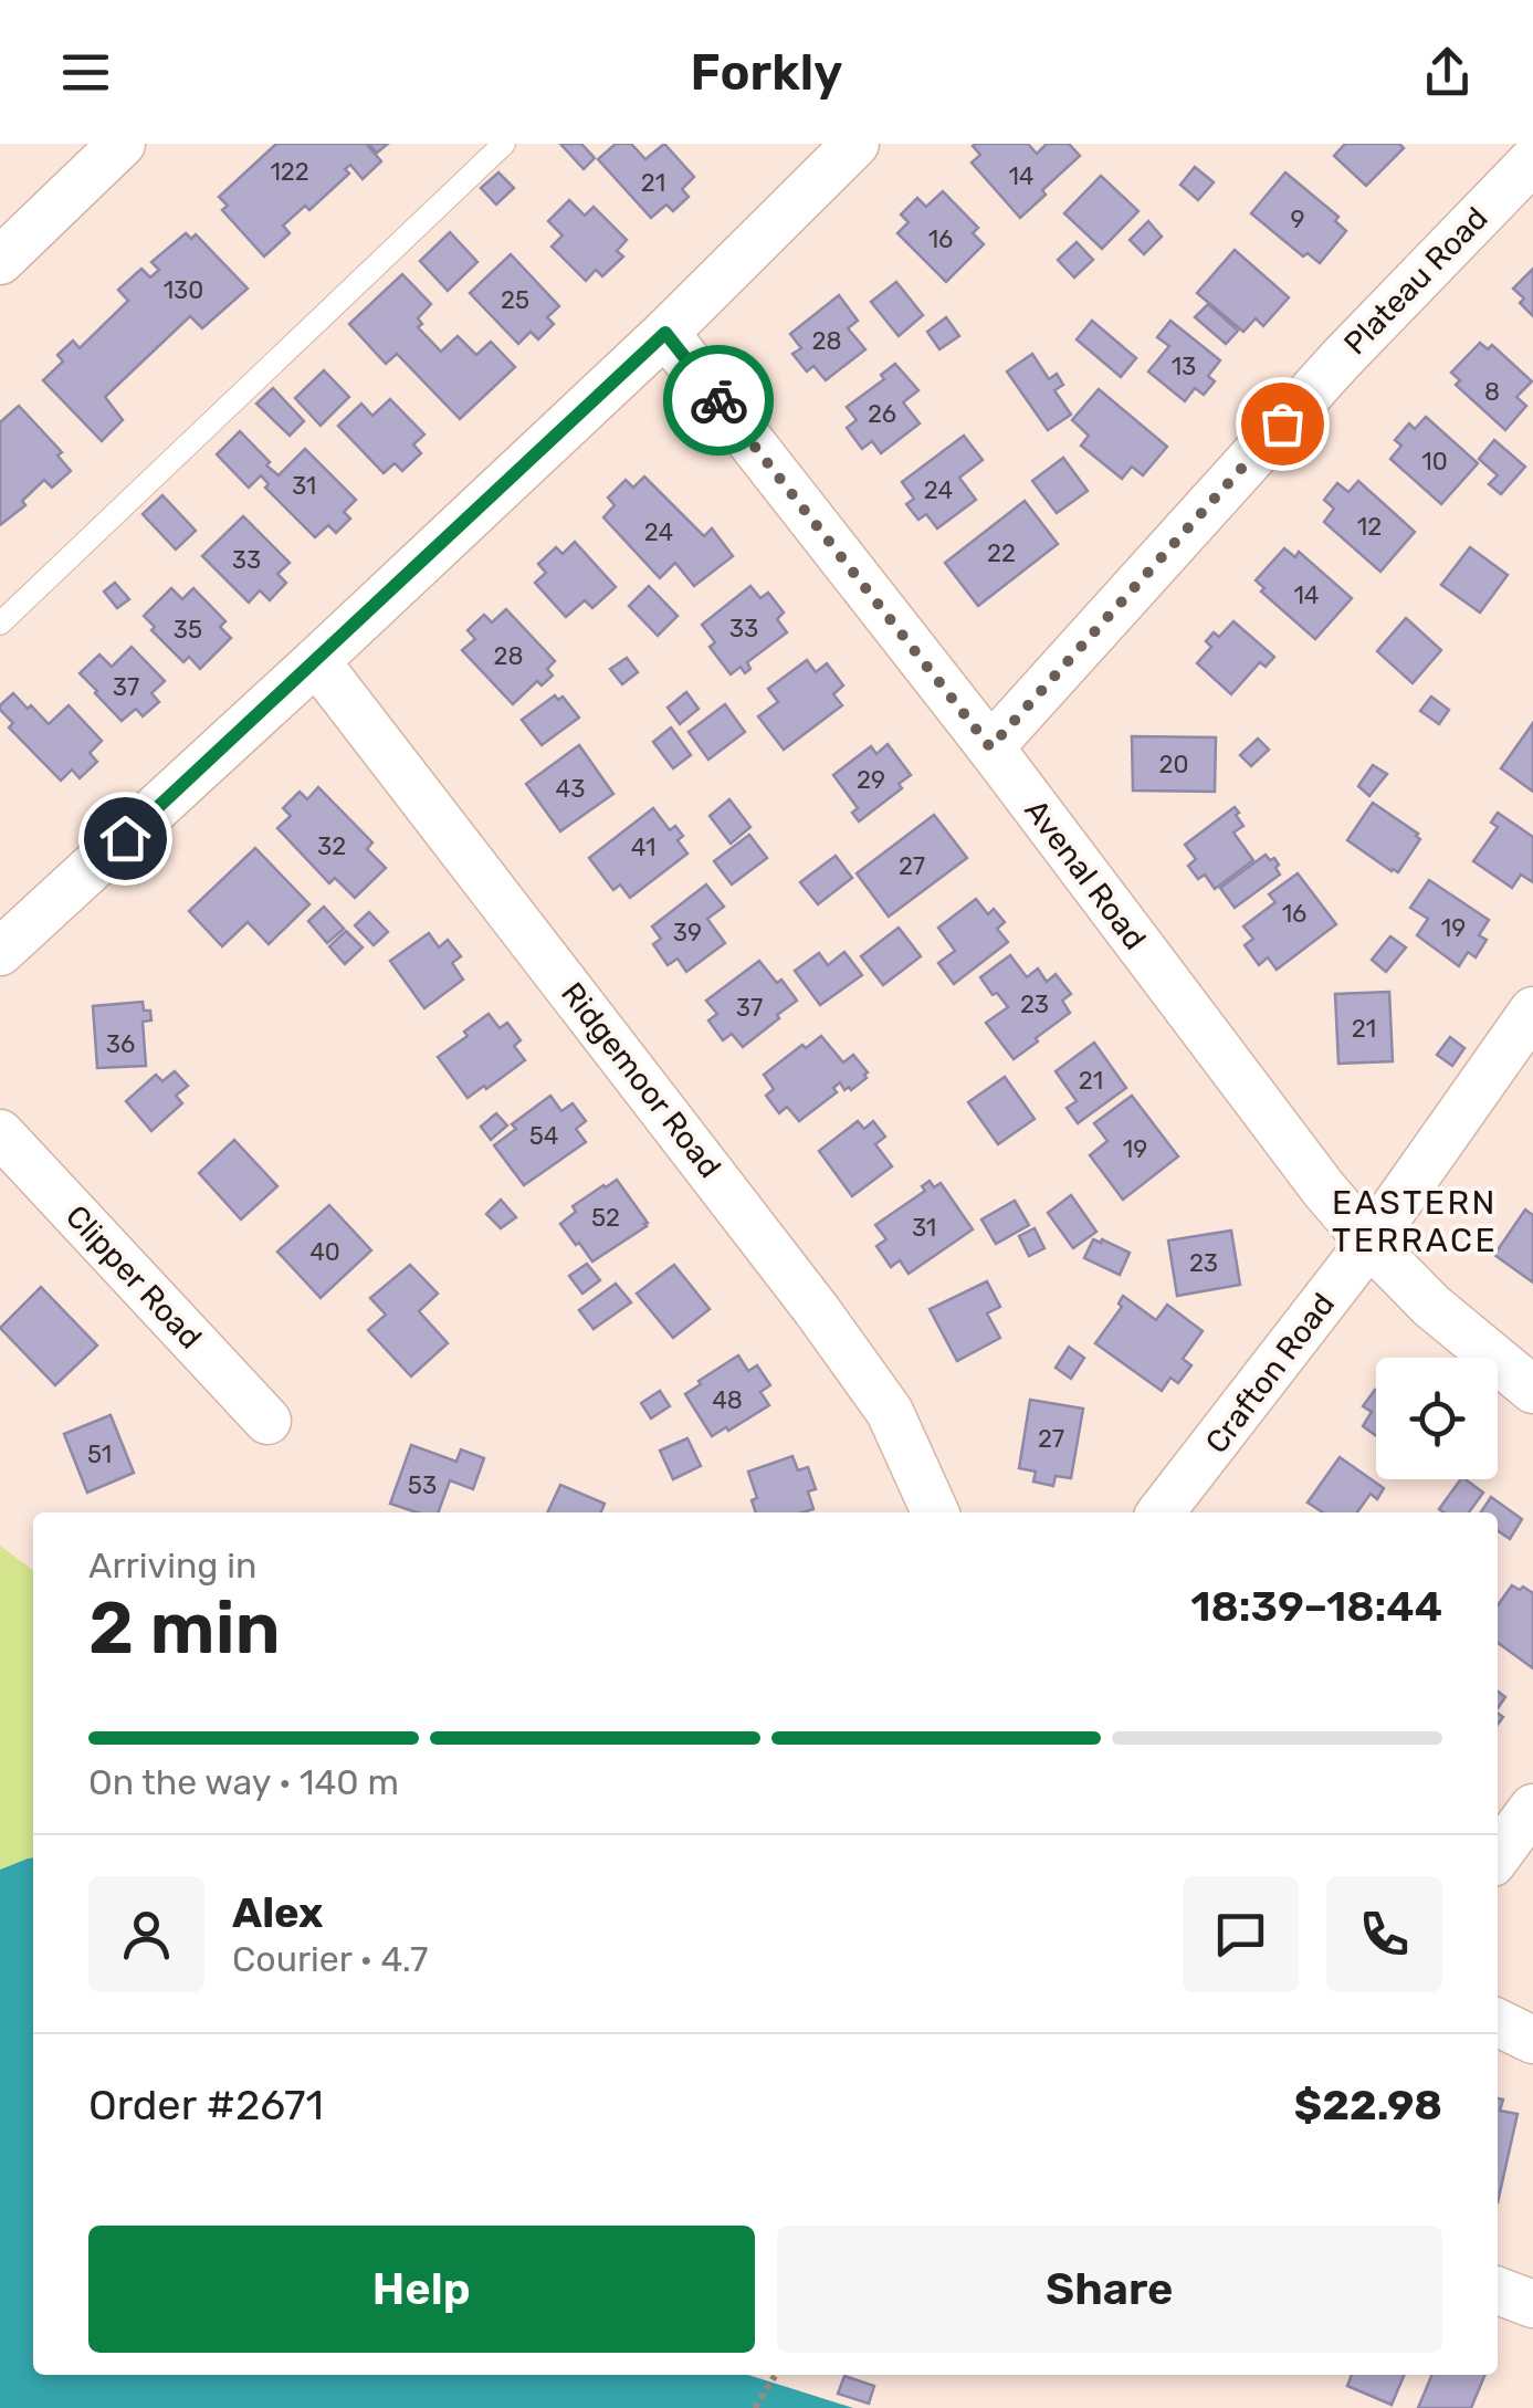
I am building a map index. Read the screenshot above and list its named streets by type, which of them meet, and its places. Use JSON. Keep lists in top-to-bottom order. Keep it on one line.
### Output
{"streets":{"street":["Plateau Road","Avenal Road","Ridgemoor Road","Clipper Road","Crafton Road"]},"crossings":[["Plateau Road","Avenal Road"],["Avenal Road","Crafton Road"]],"districts":["EASTERN TERRACE"],"house_numbers":["122","14","21","9","16","130","25","28","13","8","26","10","31","24","12","24","22","33","14","33","35","28","37","20","29","43","32","41","27","16","19","39","23","37","21","36","21","54","19","52","31","40","23","48","27","51","53"],"page":{"header":"Forkly","heading":["2 min","Arriving in","18:39–18:44"],"panel":["Alex","Courier · 4.7","Order #2671","$22.98"],"bar":"On the way · 140 m","buttons":["Help","Share"]}}
